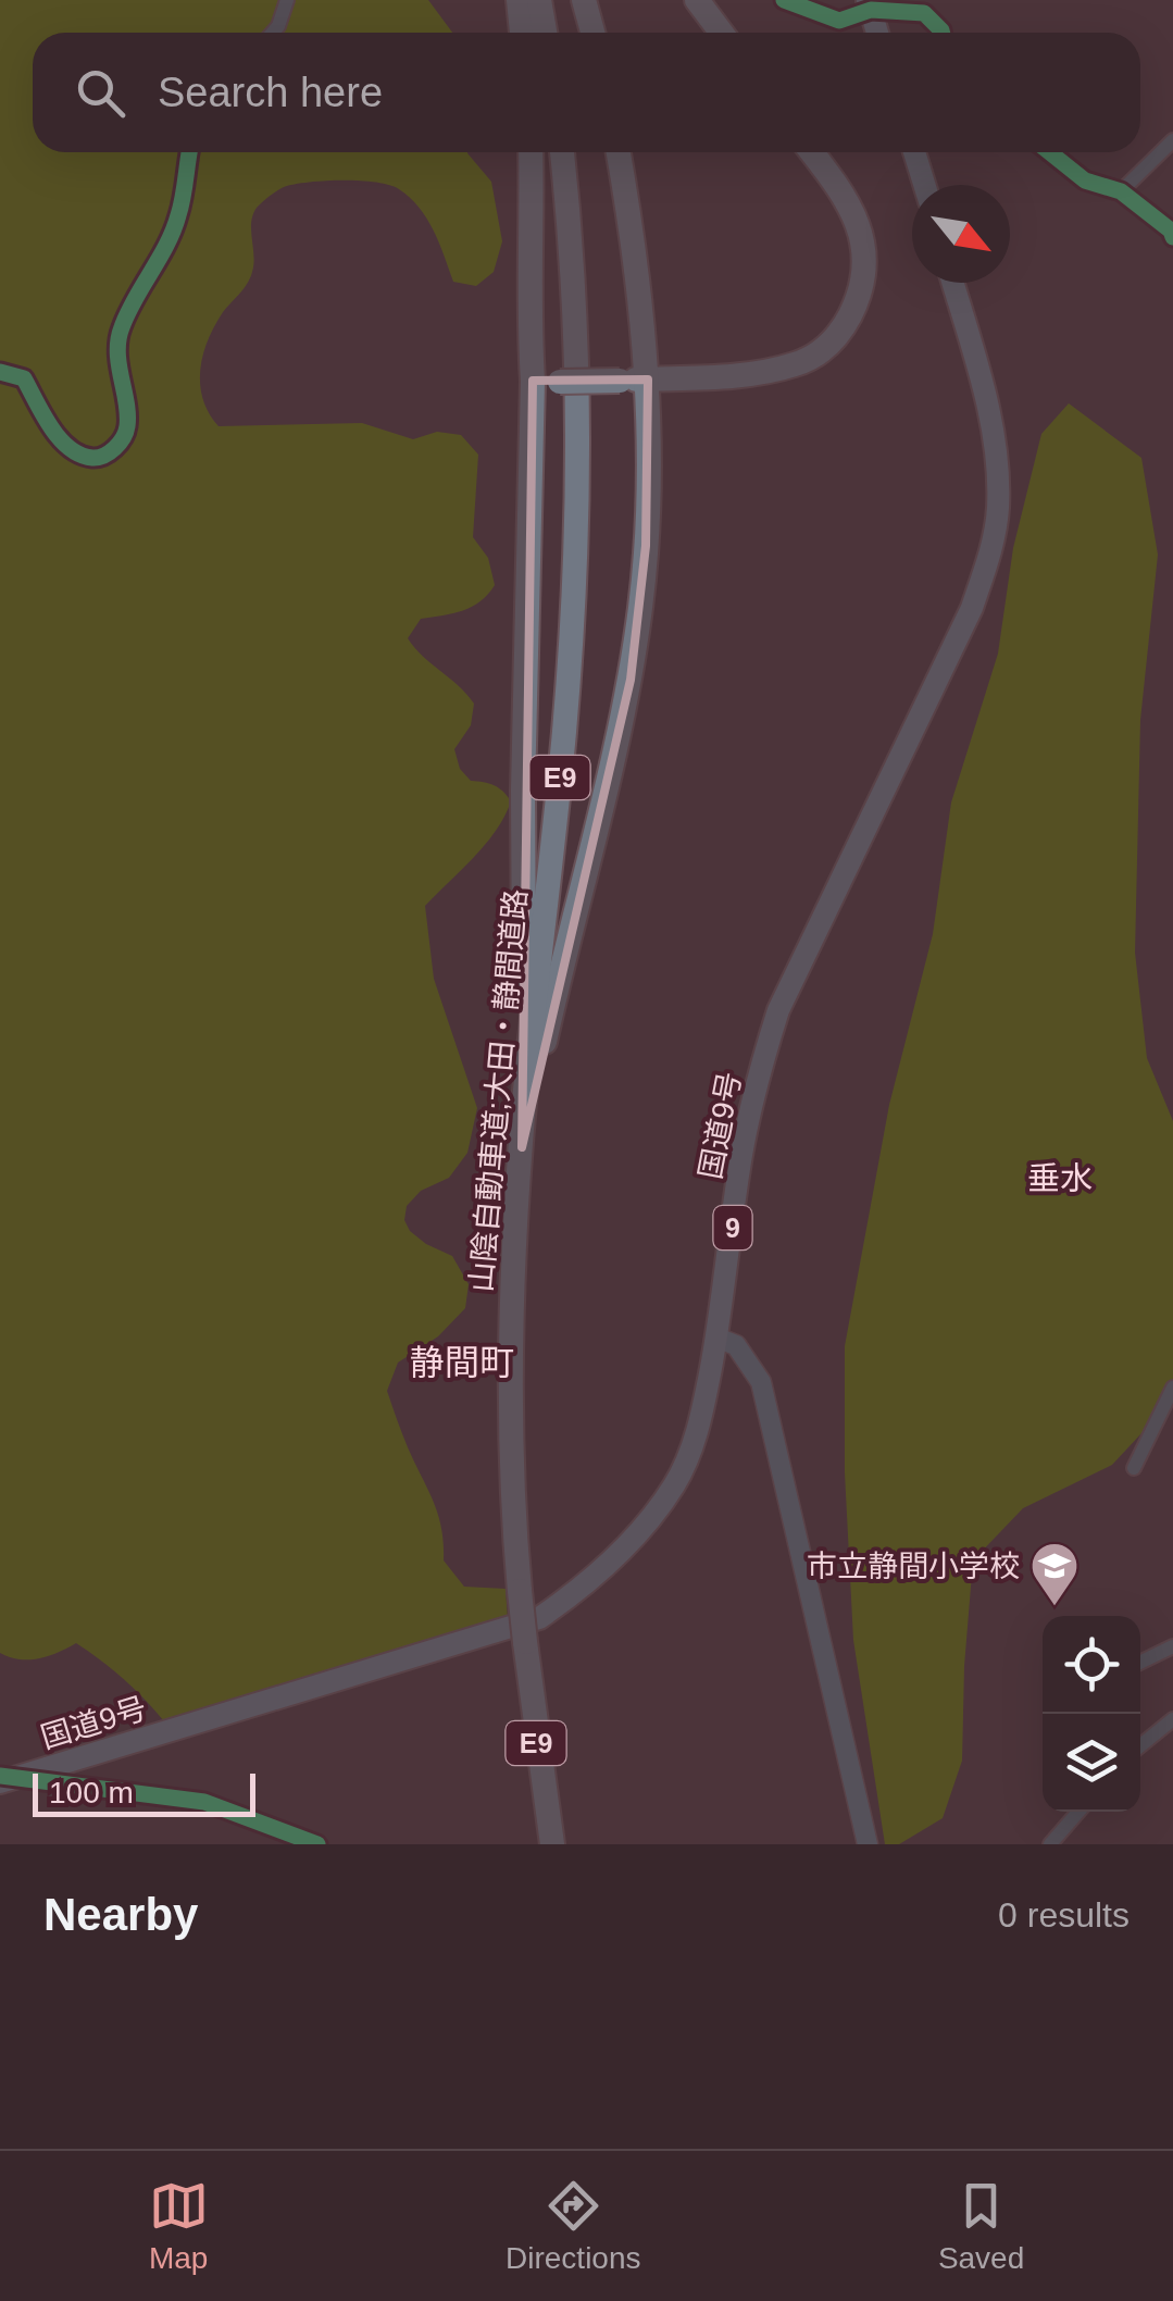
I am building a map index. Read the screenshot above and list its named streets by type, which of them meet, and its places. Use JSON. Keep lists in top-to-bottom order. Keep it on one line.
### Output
{"streets":{"highway":["E9","山陰自動車道;大田・静間道路","国道9号","9"]},"districts":["垂水","静間町"],"places":{"school or university":["市立静間小学校"]},"scale_bar":"100 m","north":"bottom right","page":{"search":"Search here","scale":"100 m","heading":["Nearby","0 results"],"nav":["Map","Directions","Saved"]}}
